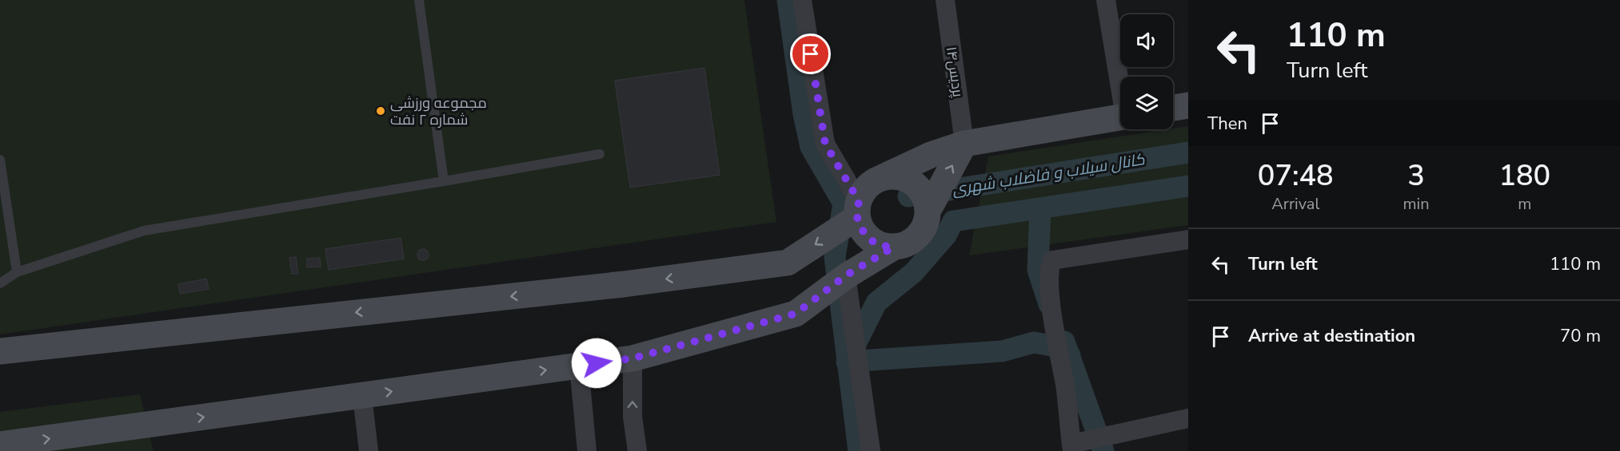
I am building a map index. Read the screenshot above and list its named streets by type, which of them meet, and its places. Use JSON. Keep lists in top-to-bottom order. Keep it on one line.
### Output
{"streets":{"street":["پردیس۱۴"]},"water":["کانال سیلاب و فاضلاب شهری"],"places":["مجموعه ورزشی شماره ۲ نفت"],"page":{"turn":["110 m","Turn left"],"then":"Then","eta":["07:48","Arrival","3","min","180","m"],"list":[{"name":"Turn left","value":"110 m"},{"name":"Arrive at destination","value":"70 m"}]}}
